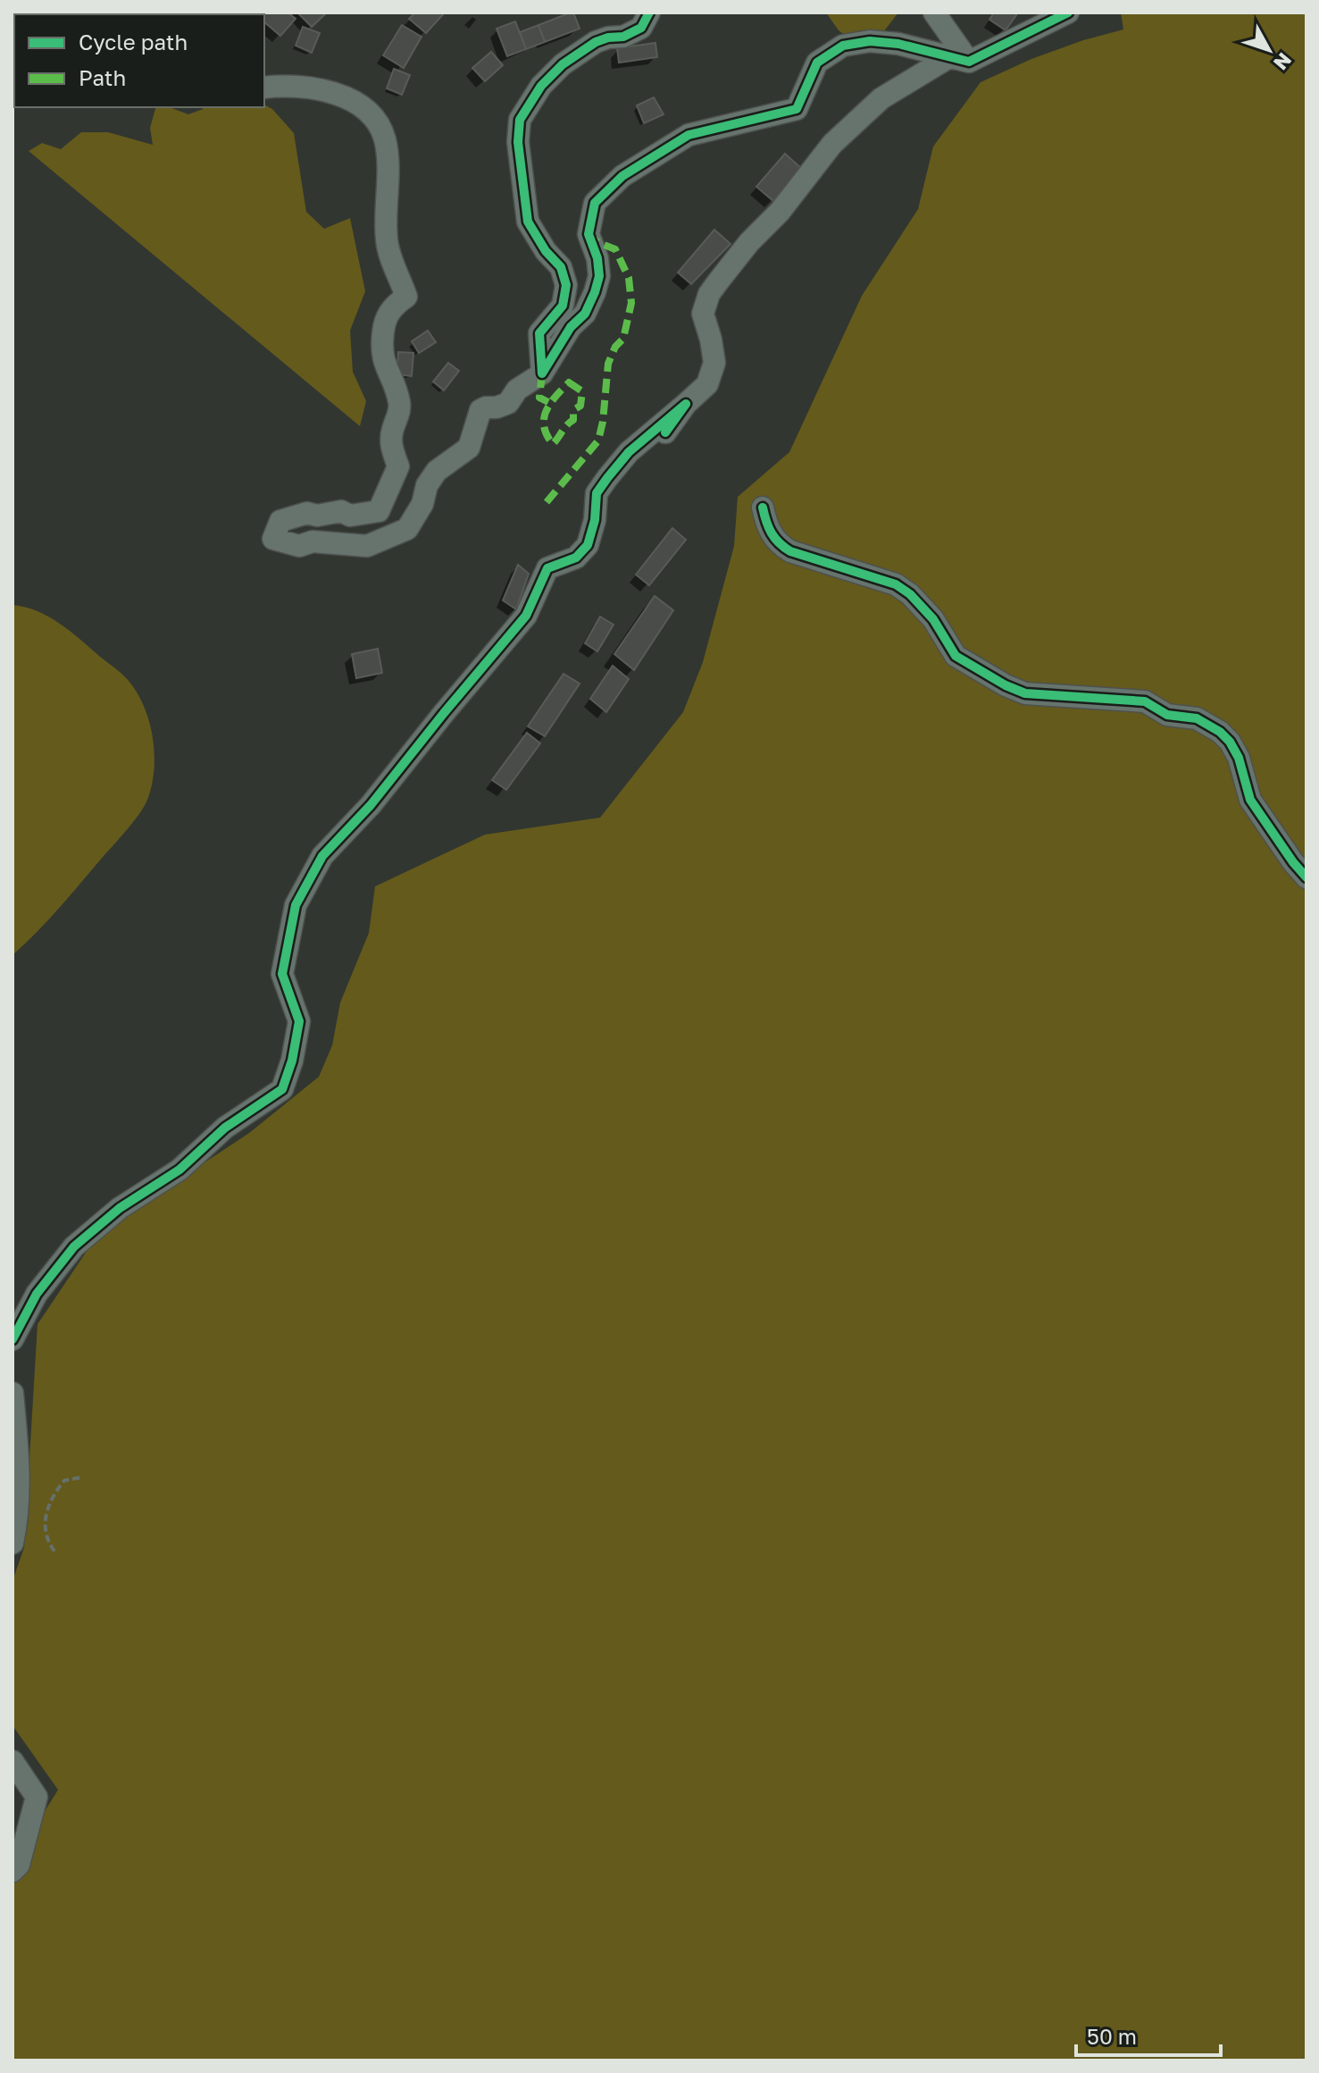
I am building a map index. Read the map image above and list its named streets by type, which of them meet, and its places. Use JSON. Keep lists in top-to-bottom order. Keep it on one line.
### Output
{"legend":["Cycle path","Path"],"scale_bar":"50 m","north":"bottom right"}
